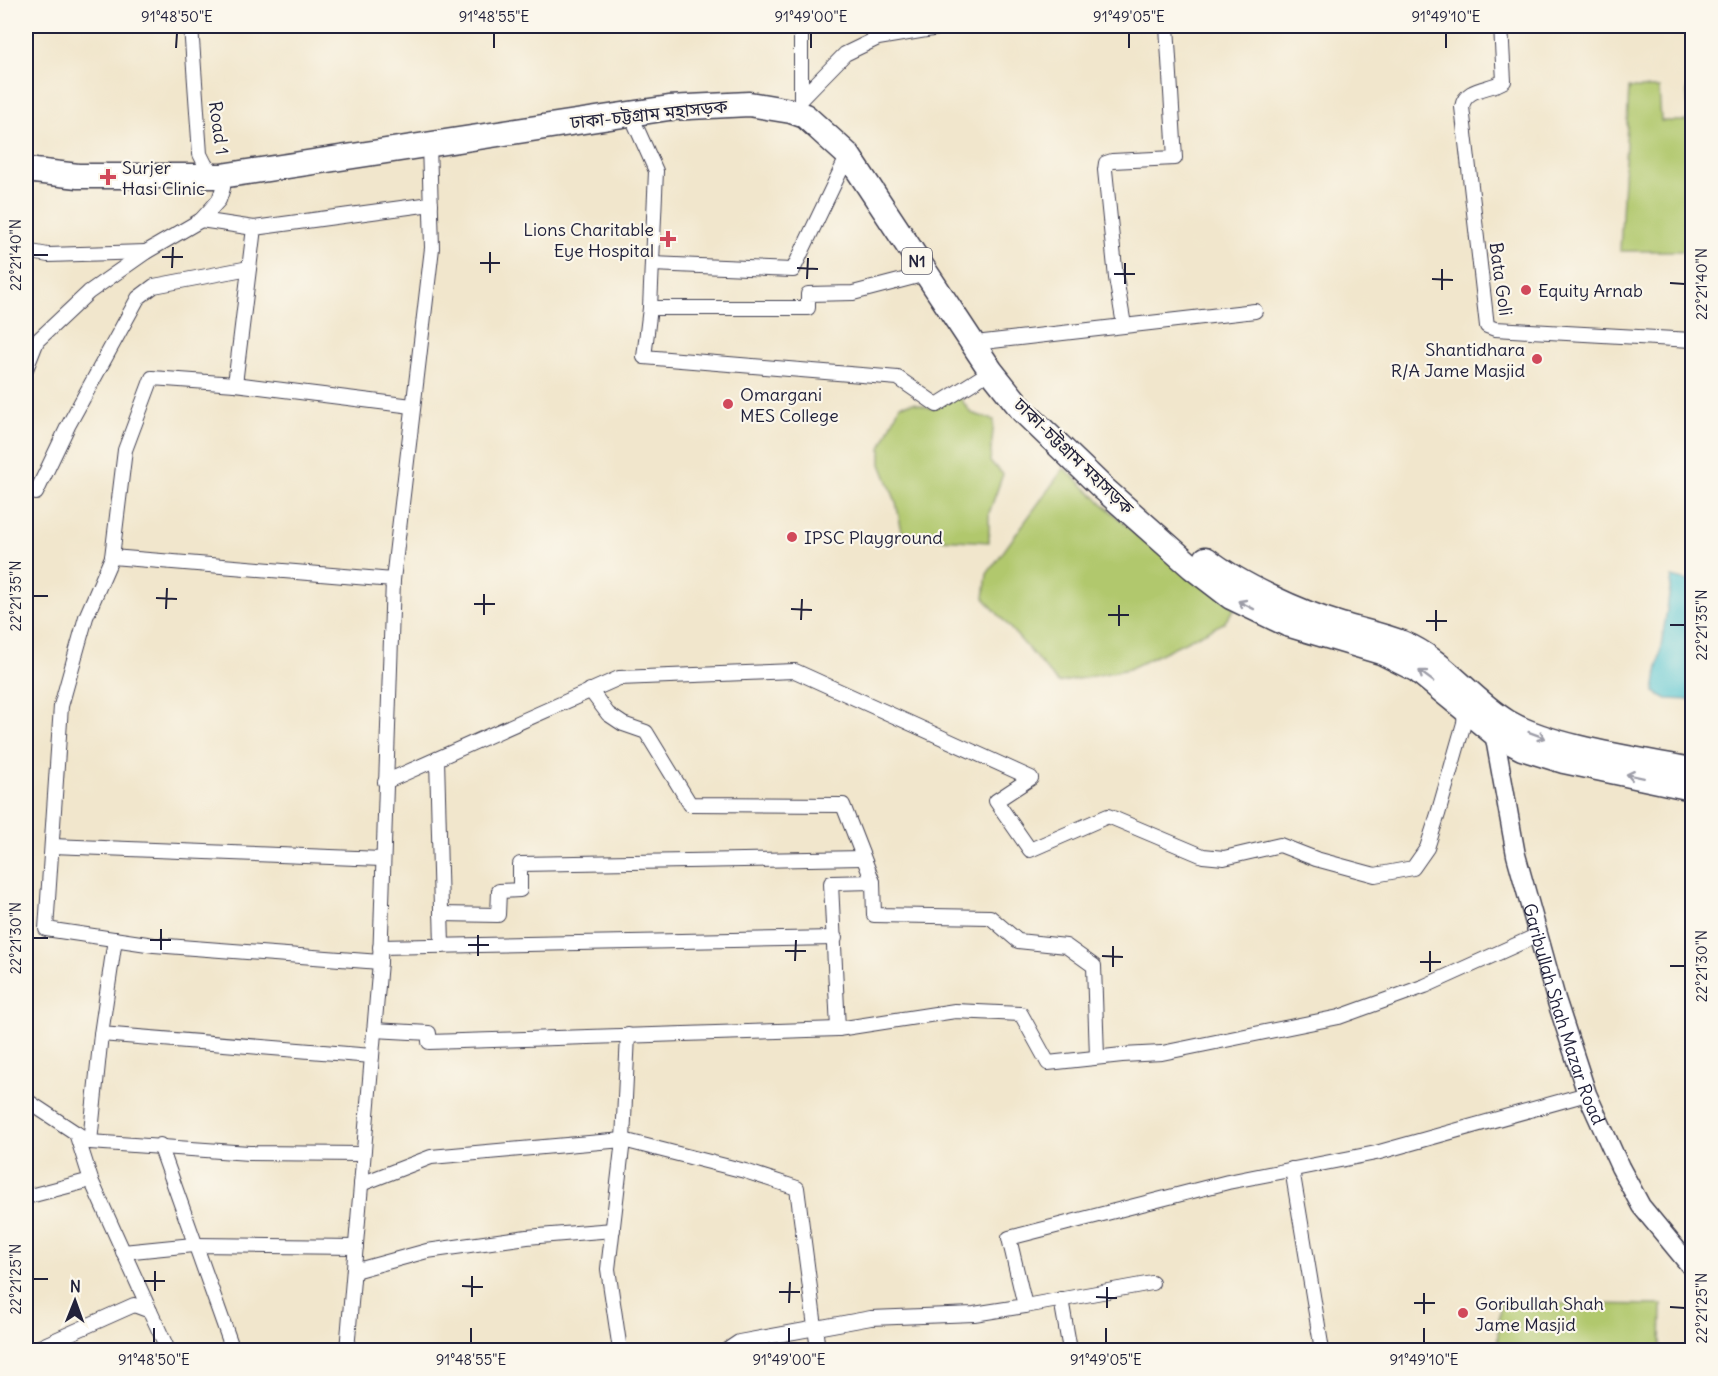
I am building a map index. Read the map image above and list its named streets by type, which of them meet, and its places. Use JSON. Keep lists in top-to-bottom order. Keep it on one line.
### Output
{"streets":{"highway":["ঢাকা-চট্টগ্রাম মহাসড়ক","N1"],"street":["Road 1","Bata Goli","Garibullah Shah Mazar Road"]},"crossings":[["ঢাকা-চট্টগ্রাম মহাসড়ক","Road 1"],["ঢাকা-চট্টগ্রাম মহাসড়ক","Garibullah Shah Mazar Road"]],"places":{"health":["Surjer Hasi Clinic","Lions Charitable Eye Hospital"],"other":["Equity Arnab","Shantidhara R/A Jame Masjid","Omargani MES College","IPSC Playground","Goribullah Shah Jame Masjid"]},"north":"top","coordinates":["91°48'50\"E","91°48'55\"E","91°49'00\"E","91°49'05\"E","91°49'10\"E","22°21'40\"N","22°21'35\"N","22°21'30\"N","22°21'25\"N"]}
